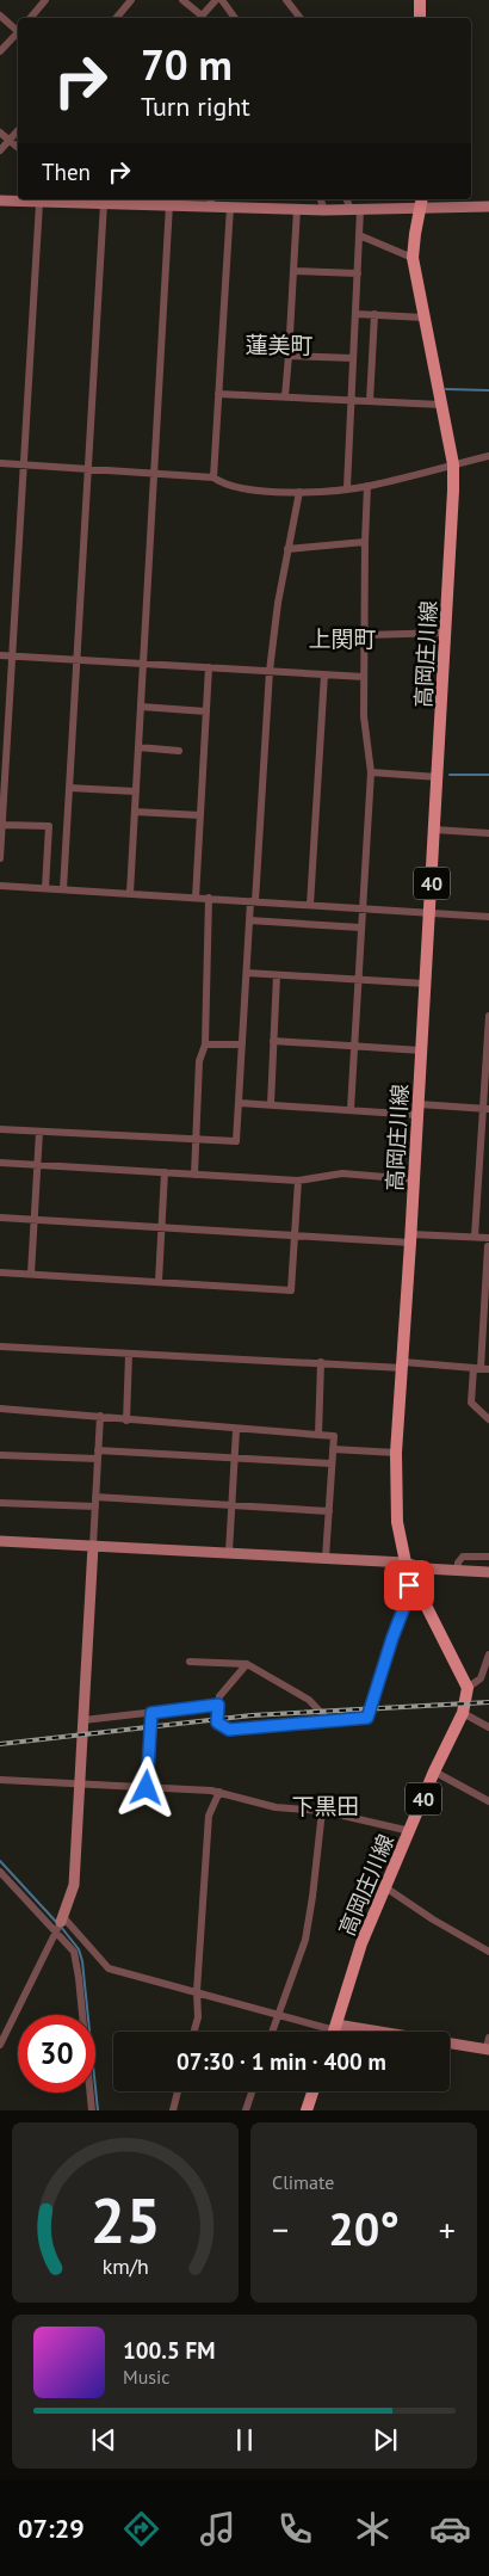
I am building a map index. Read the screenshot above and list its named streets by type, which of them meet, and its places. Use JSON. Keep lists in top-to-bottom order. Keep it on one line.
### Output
{"streets":{"main road":["高岡庄川線","40"]},"districts":["蓮美町","上関町","下黒田"],"page":{"turn":["70 m","Turn right"],"then":"Then","limit":"30","trip":"07:30 · 1 min · 400 m","tile":"Climate","heat":["−","20°","+"],"song":["100.5 FM","Music"],"tabs":"07:29","gauge":["25","km/h"]}}
